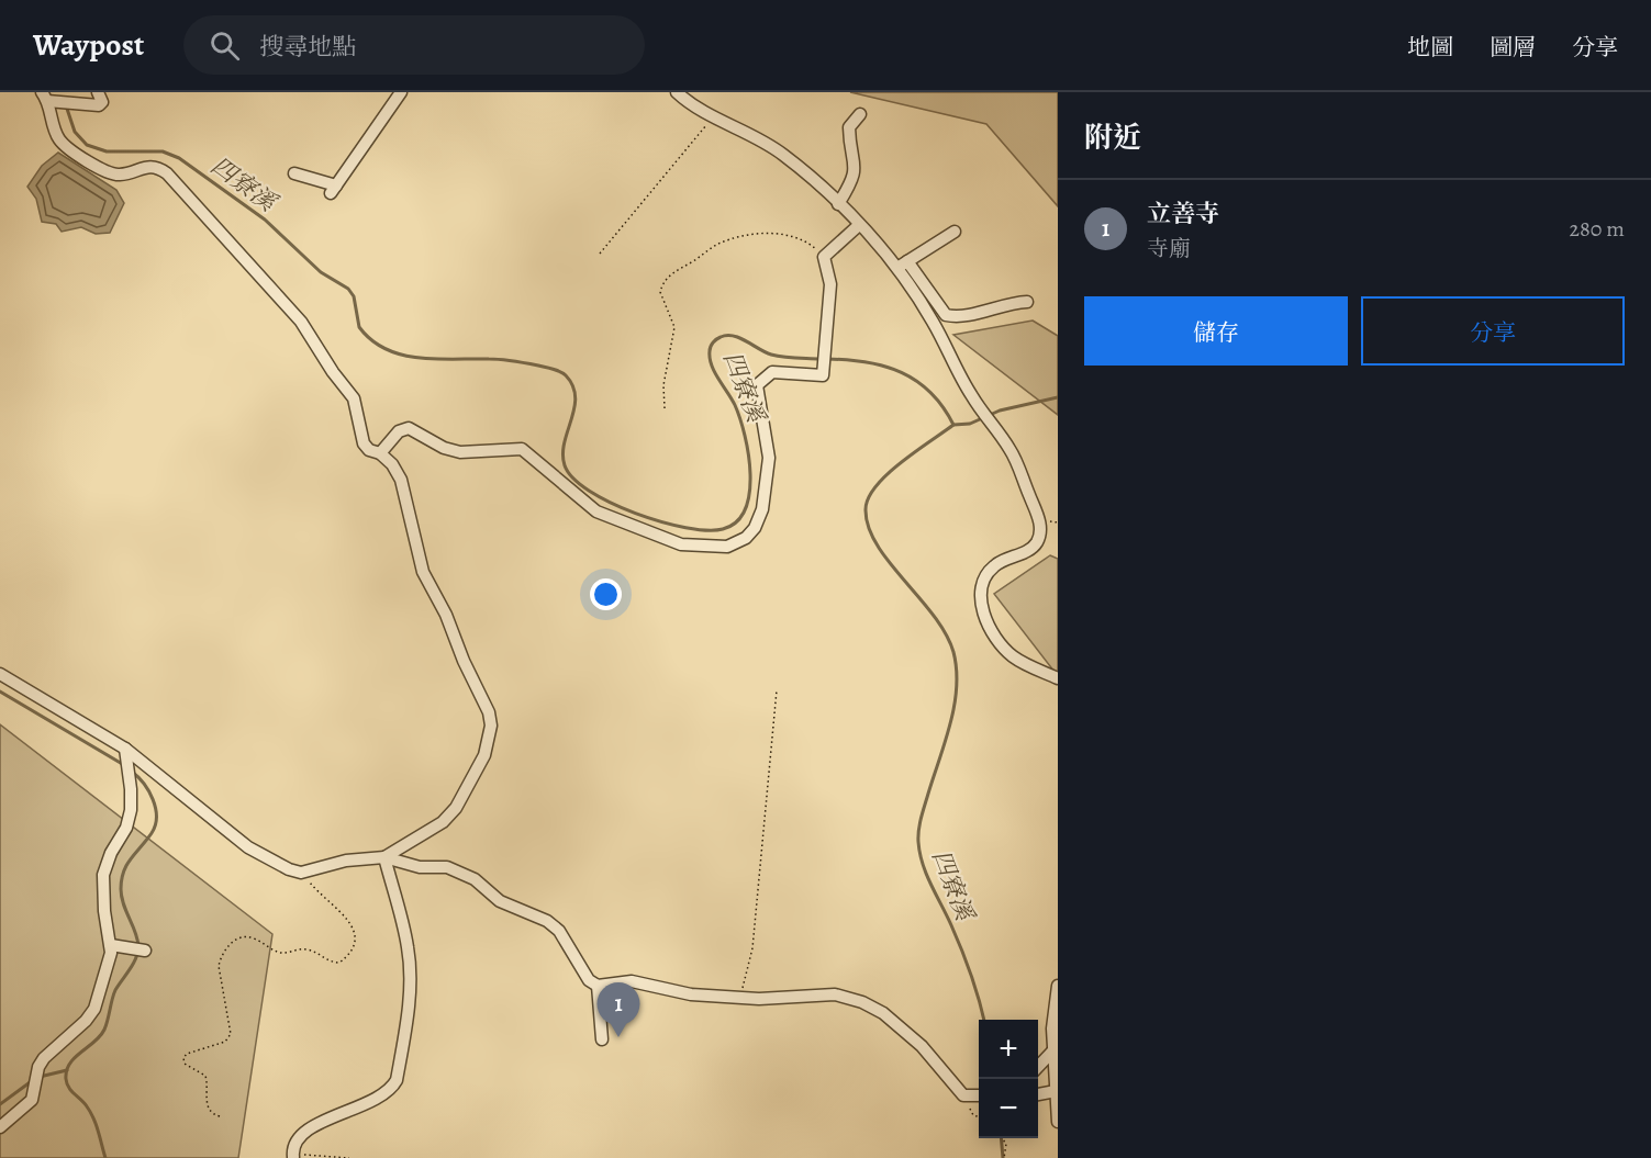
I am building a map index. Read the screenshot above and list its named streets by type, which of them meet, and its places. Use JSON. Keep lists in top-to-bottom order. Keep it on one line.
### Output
{"water":["四寮溪"],"page":{"header":"Waypost","search":"搜尋地點","nav":["地圖","圖層","分享"],"heading":"附近","list":[{"mark":"1","name":"立善寺","note":"寺廟","value":"280 m"}],"buttons":["儲存","分享"],"pins":"1","map_buttons":["+","−"]}}
